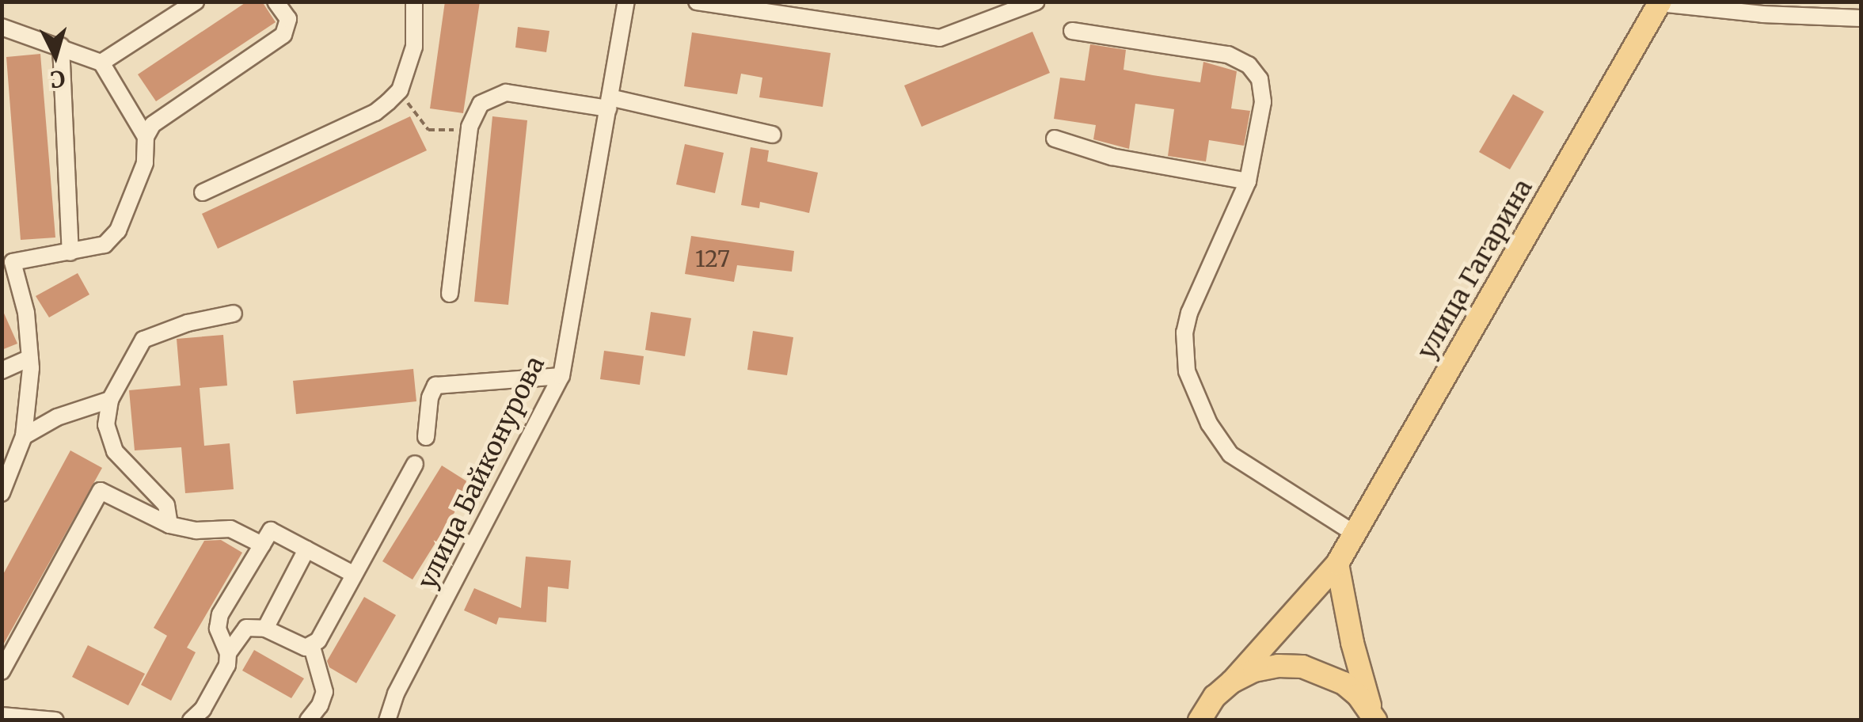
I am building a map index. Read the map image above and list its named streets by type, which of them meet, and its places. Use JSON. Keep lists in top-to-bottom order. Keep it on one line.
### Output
{"streets":{"main road":["улица Гагарина"],"street":["улица Байконурова"]},"house_numbers":["127"],"north":"bottom"}
